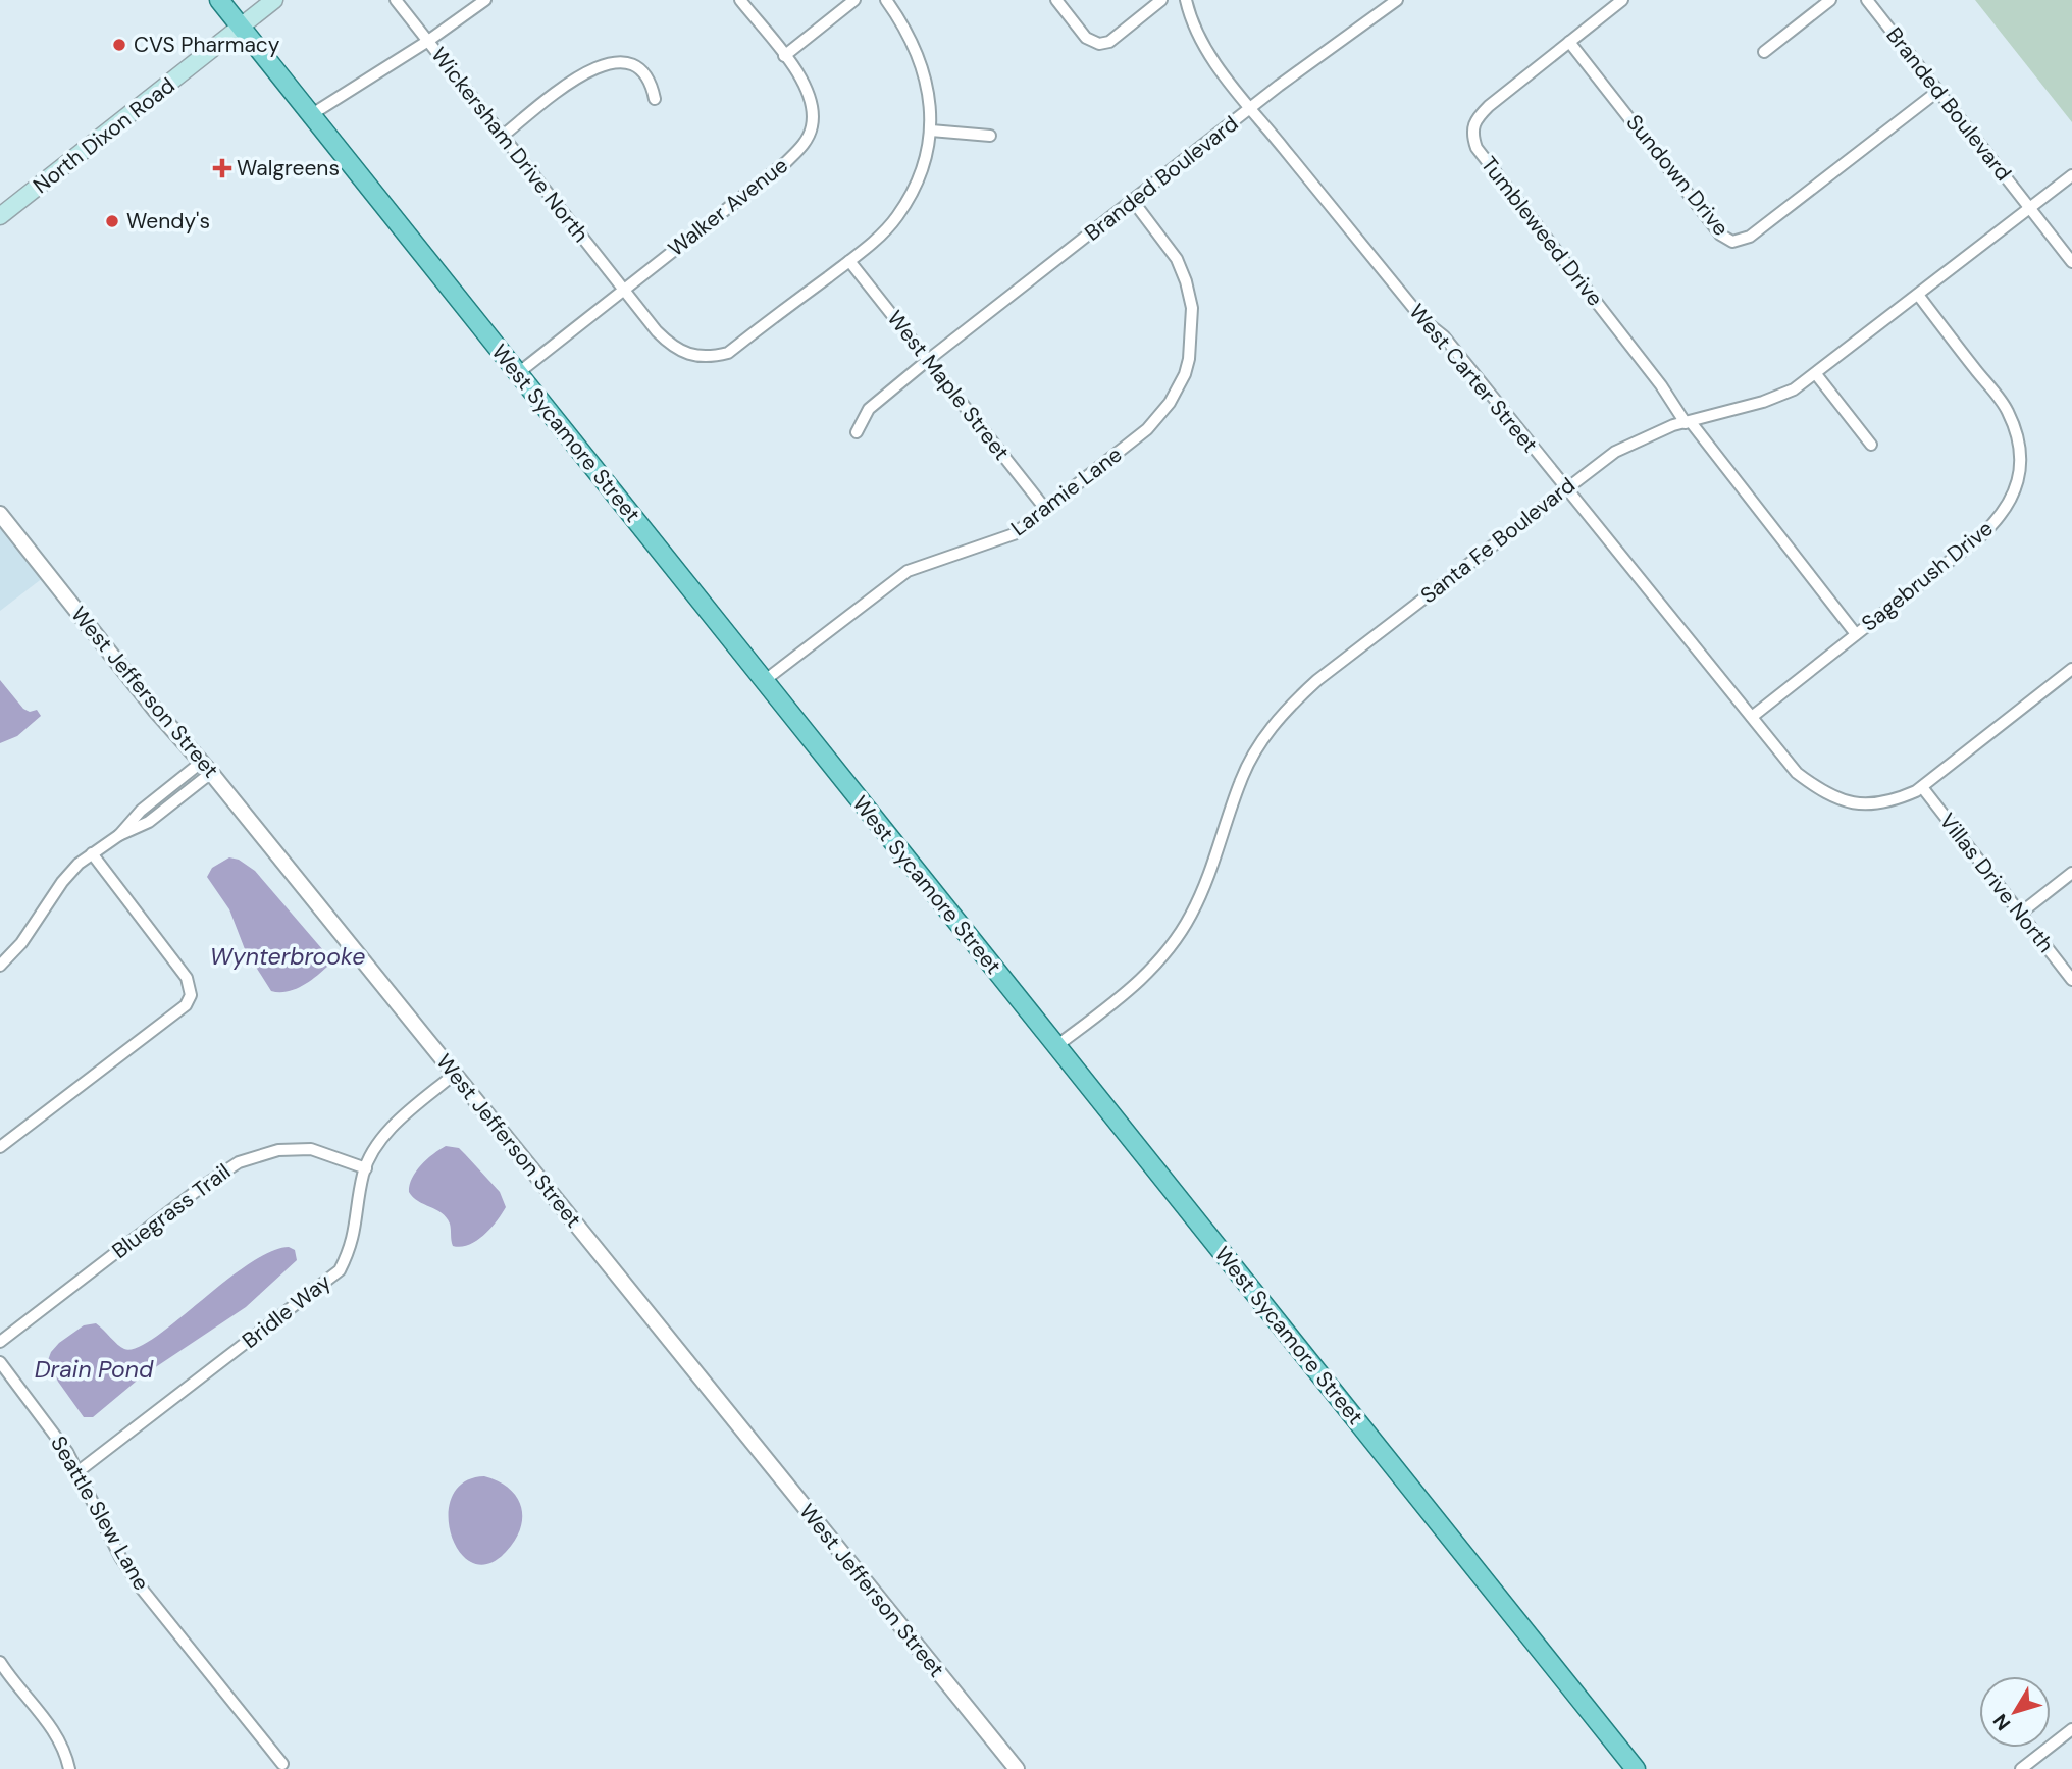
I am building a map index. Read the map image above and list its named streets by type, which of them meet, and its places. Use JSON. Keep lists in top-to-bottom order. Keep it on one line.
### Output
{"streets":{"main road":["North Dixon Road","West Sycamore Street"],"street":["Branded Boulevard","Wickersham Drive North","Sundown Drive","Walker Avenue","Tumbleweed Drive","West Carter Street","West Maple Street","Laramie Lane","Santa Fe Boulevard","Sagebrush Drive","West Jefferson Street","Villas Drive North","Bluegrass Trail","Bridle Way","Seattle Slew Lane"]},"crossings":[["Branded Boulevard","Sundown Drive"],["Branded Boulevard","West Carter Street"],["Branded Boulevard","West Maple Street"],["Branded Boulevard","Laramie Lane"],["Branded Boulevard","Santa Fe Boulevard"],["North Dixon Road","West Sycamore Street"],["Wickersham Drive North","Walker Avenue"],["Wickersham Drive North","West Maple Street"],["Sundown Drive","Tumbleweed Drive"],["Walker Avenue","West Sycamore Street"],["Tumbleweed Drive","Santa Fe Boulevard"],["Tumbleweed Drive","Sagebrush Drive"],["West Carter Street","Santa Fe Boulevard"],["West Carter Street","Sagebrush Drive"],["West Carter Street","Villas Drive North"],["West Maple Street","Laramie Lane"],["West Sycamore Street","Laramie Lane"],["West Sycamore Street","Santa Fe Boulevard"],["Santa Fe Boulevard","Sagebrush Drive"],["West Jefferson Street","Bridle Way"],["Bluegrass Trail","Bridle Way"],["Bridle Way","Seattle Slew Lane"]],"water":["Wynterbrooke","Drain Pond"],"places":{"other":["CVS Pharmacy","Wendy's"],"health":["Walgreens"]},"north":"bottom left"}
